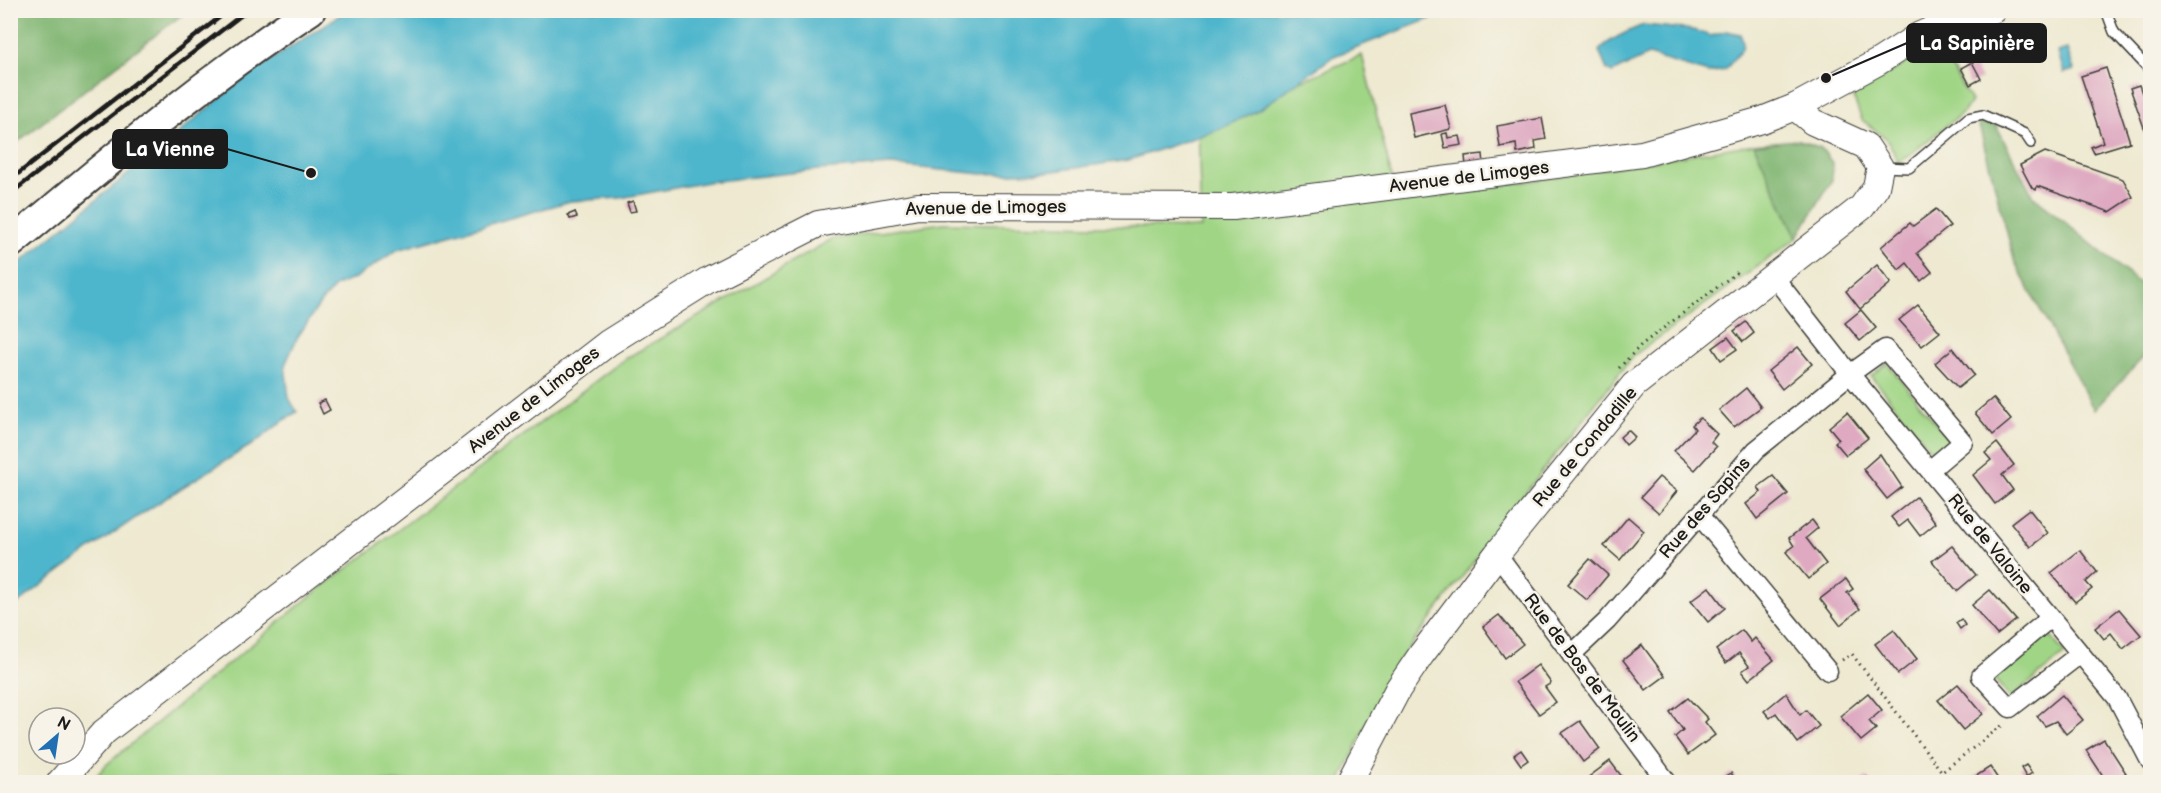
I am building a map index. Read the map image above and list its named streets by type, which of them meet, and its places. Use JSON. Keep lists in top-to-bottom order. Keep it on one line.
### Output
{"streets":{"main road":["Avenue de Limoges","Rue de Condadille"],"street":["Rue des Sapins","Rue de Valoine","Rue de Bos de Moulin"]},"crossings":[["Rue de Condadille","Rue de Valoine"],["Rue de Condadille","Rue de Bos de Moulin"],["Rue des Sapins","Rue de Valoine"],["Rue des Sapins","Rue de Bos de Moulin"]],"places":["La Sapinière","La Vienne"],"north":"top right"}
